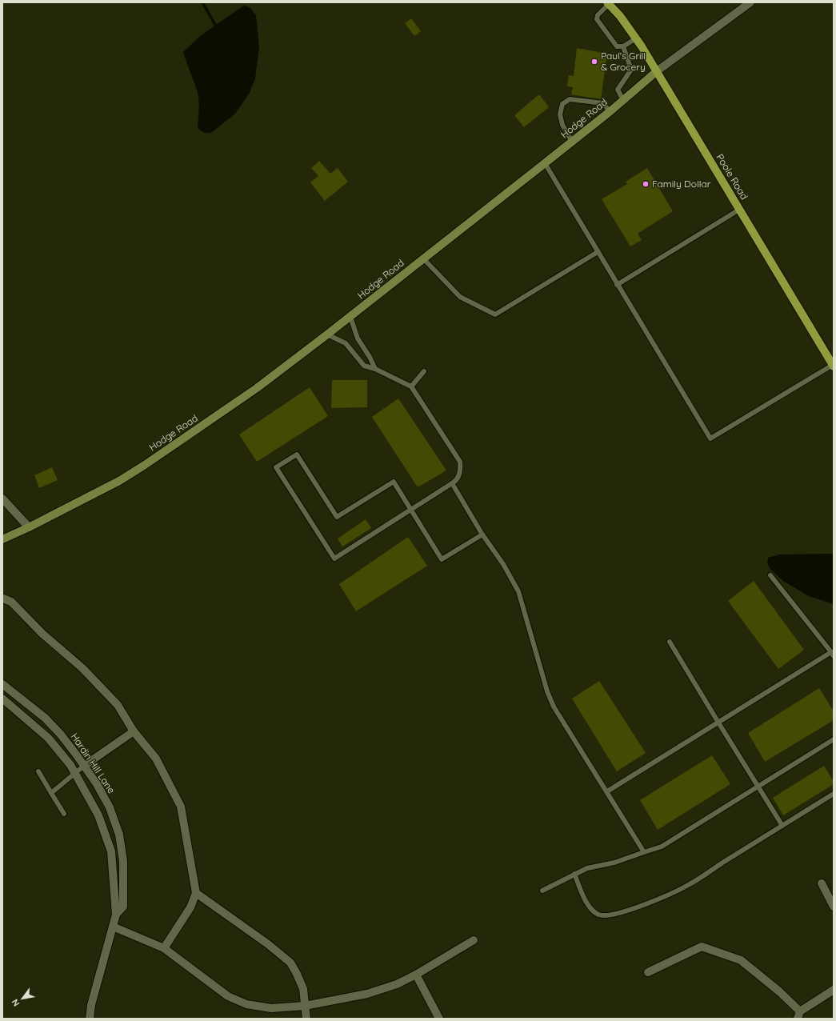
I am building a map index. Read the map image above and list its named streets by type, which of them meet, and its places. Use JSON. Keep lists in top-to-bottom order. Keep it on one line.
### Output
{"streets":{"main road":["Hodge Road","Poole Road"],"street":["Hardin Hill Lane"]},"crossings":[["Hodge Road","Poole Road"]],"places":["Paul’s Grill & Grocery","Family Dollar"],"north":"bottom left"}
